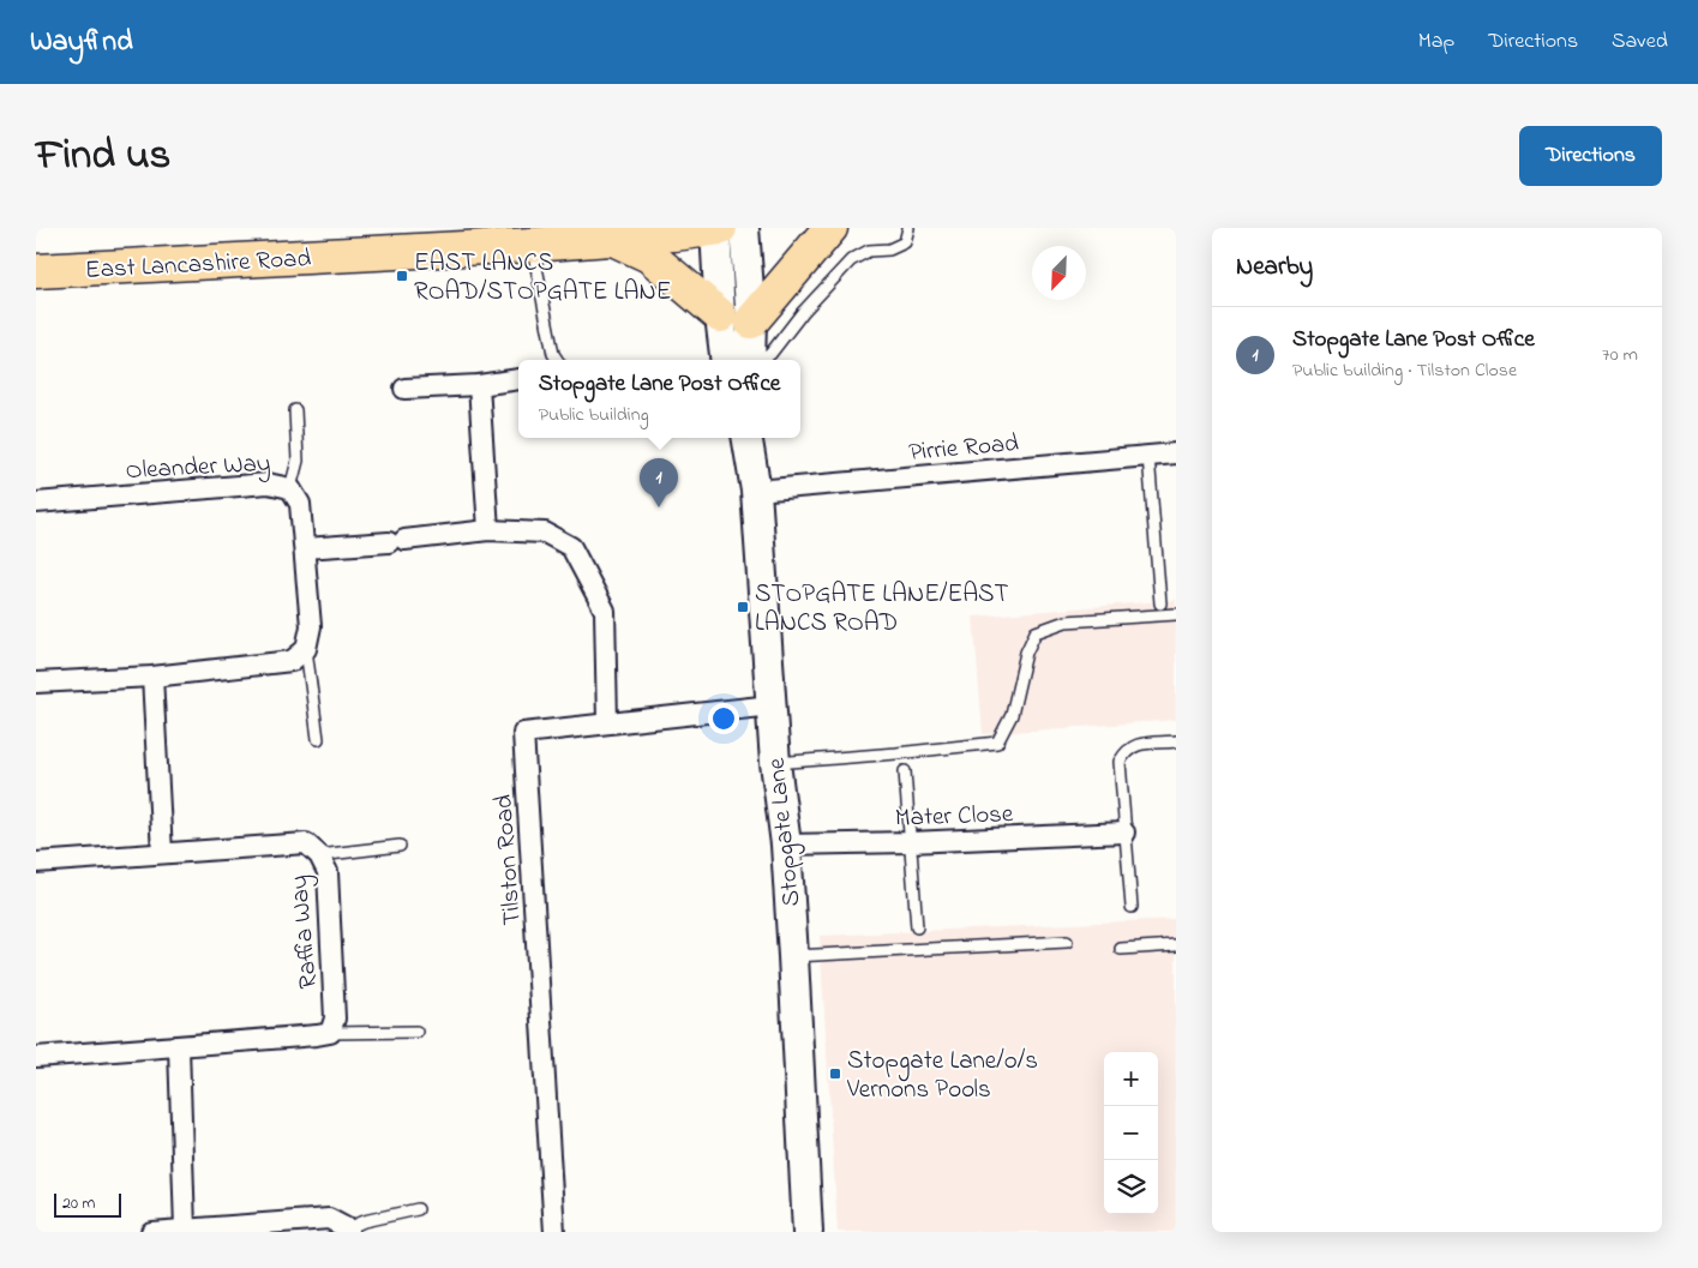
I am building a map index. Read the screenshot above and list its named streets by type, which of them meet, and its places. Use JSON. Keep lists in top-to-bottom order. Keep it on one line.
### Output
{"streets":{"highway":["East Lancashire Road"],"main road":["Stopgate Lane"],"street":["Pirrie Road","Oleander Way","Mater Close","Tilston Road","Raffia Way"]},"crossings":[["Pirrie Road","Stopgate Lane"],["Mater Close","Stopgate Lane"],["Stopgate Lane","Tilston Road"]],"places":{"transit":["EAST LANCS ROAD/STOPGATE LANE","STOPGATE LANE/EAST LANCS ROAD","Stopgate Lane/o/s Vernons Pools"]},"scale_bar":"20 m","north":"bottom left","page":{"header":"Wayfind","nav":["Map","Directions","Saved"],"title":"Find us","buttons":"Directions","heading":"Nearby","list":[{"mark":"1","name":"Stopgate Lane Post Office","note":"Public building · Tilston Close","value":"70 m"}],"popup":["Stopgate Lane Post Office","Public building"],"pins":"1","map_buttons":["+","−"],"scale":"20 m"}}
